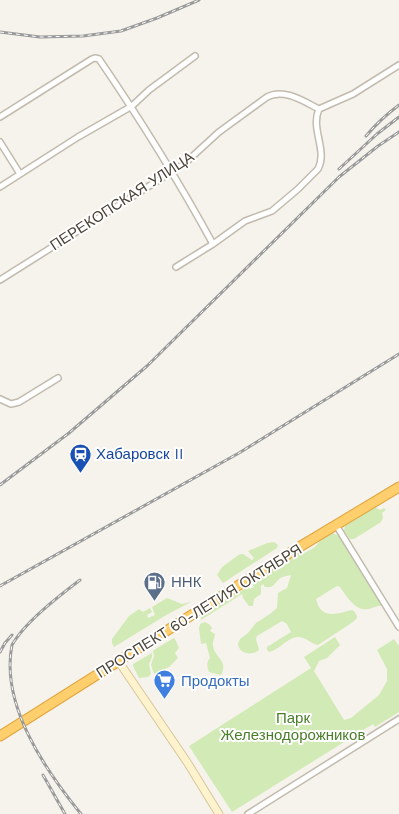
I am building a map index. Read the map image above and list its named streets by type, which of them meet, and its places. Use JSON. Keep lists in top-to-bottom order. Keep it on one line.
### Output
{"streets":{"highway":["ПРОСПЕКТ 60-ЛЕТИЯ ОКТЯБРЯ"],"street":["ПЕРЕКОПСКАЯ УЛИЦА"]},"parks":["Парк Железнодорожников"],"places":{"station":["Хабаровск II"],"fuel station":["ННК"],"supermarket":["Продокты"]}}
